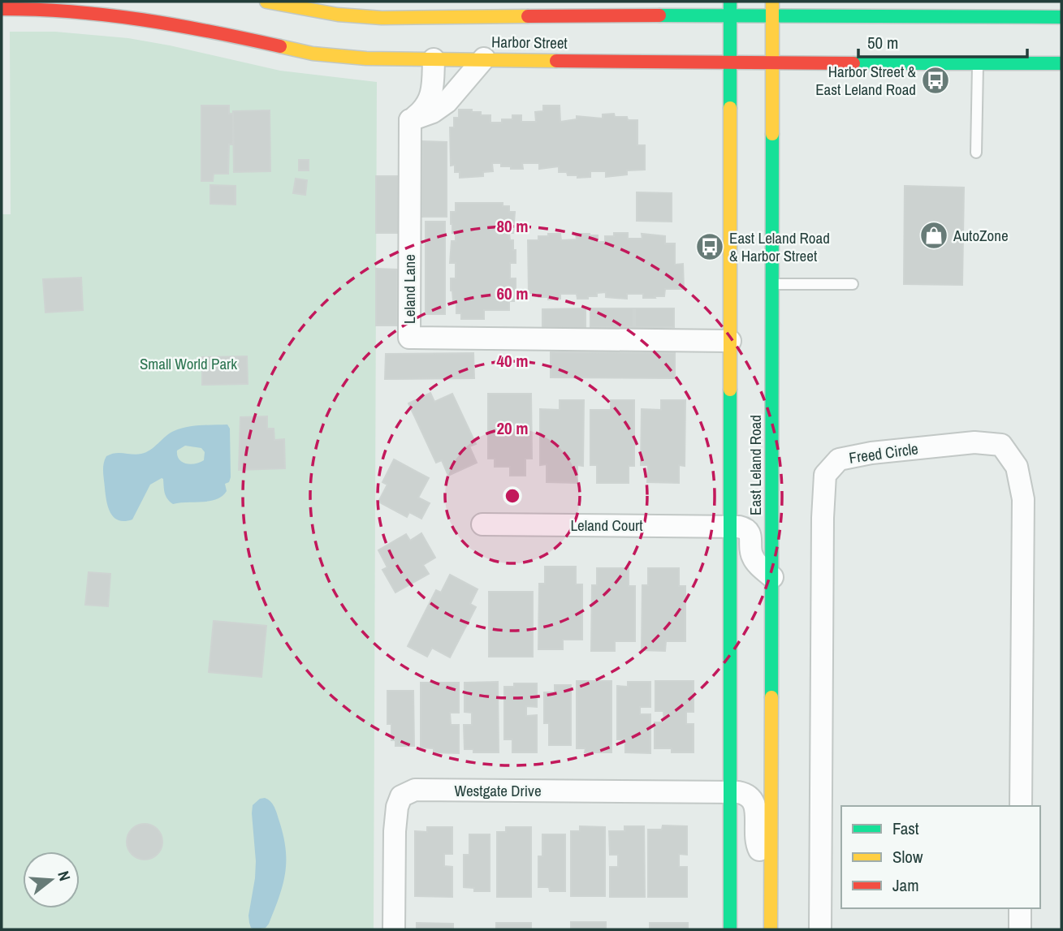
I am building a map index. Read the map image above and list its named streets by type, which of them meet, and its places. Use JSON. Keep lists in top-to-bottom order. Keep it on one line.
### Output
{"streets":{"street":["Harbor Street","Leland Lane","Freed Circle","East Leland Road","Leland Court","Westgate Drive"]},"crossings":[["Harbor Street","East Leland Road"],["Leland Lane","East Leland Road"],["East Leland Road","Leland Court"],["East Leland Road","Westgate Drive"]],"parks":["Small World Park"],"places":{"bus stop":["Harbor Street & East Leland Road","East Leland Road & Harbor Street"],"shop":["AutoZone"]},"legend":["Fast","Slow","Jam"],"scale_bar":"50 m","north":"right","rings":["80 m","60 m","40 m","20 m"]}
